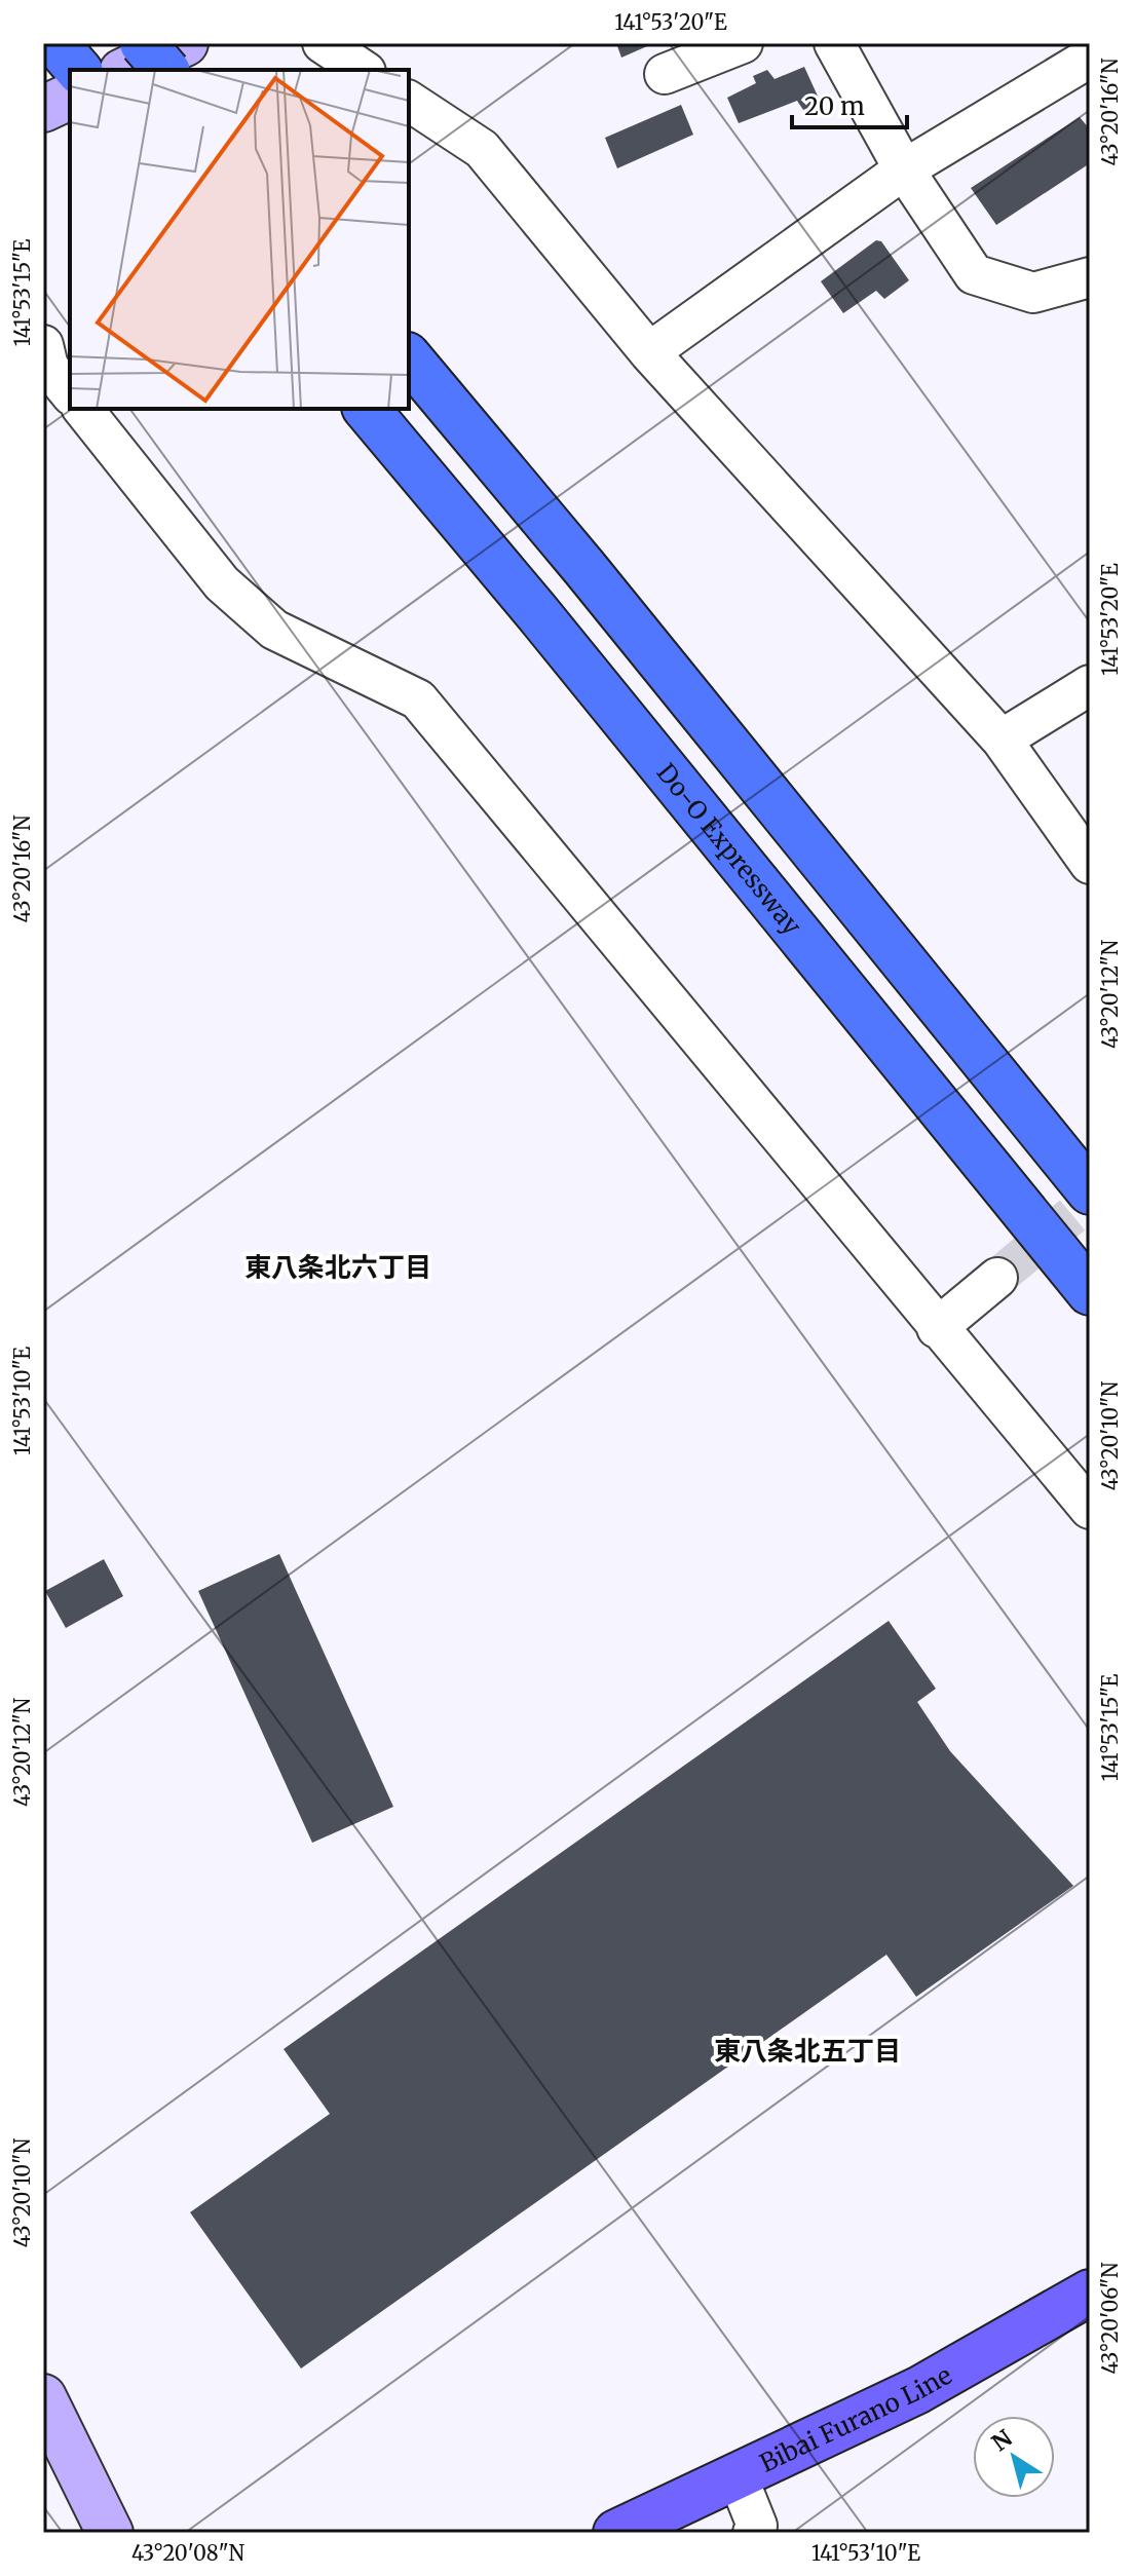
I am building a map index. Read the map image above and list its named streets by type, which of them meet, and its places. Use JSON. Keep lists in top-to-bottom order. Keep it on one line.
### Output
{"streets":{"highway":["Do-O Expressway"],"main road":["Bibai Furano Line"]},"districts":["東八条北六丁目","東八条北五丁目"],"scale_bar":"20 m","north":"top left","coordinates":["141°53'20\"E","43°20'16\"N","141°53'15\"E","43°20'12\"N","141°53'10\"E","43°20'10\"N","43°20'06\"N","43°20'08\"N"]}
